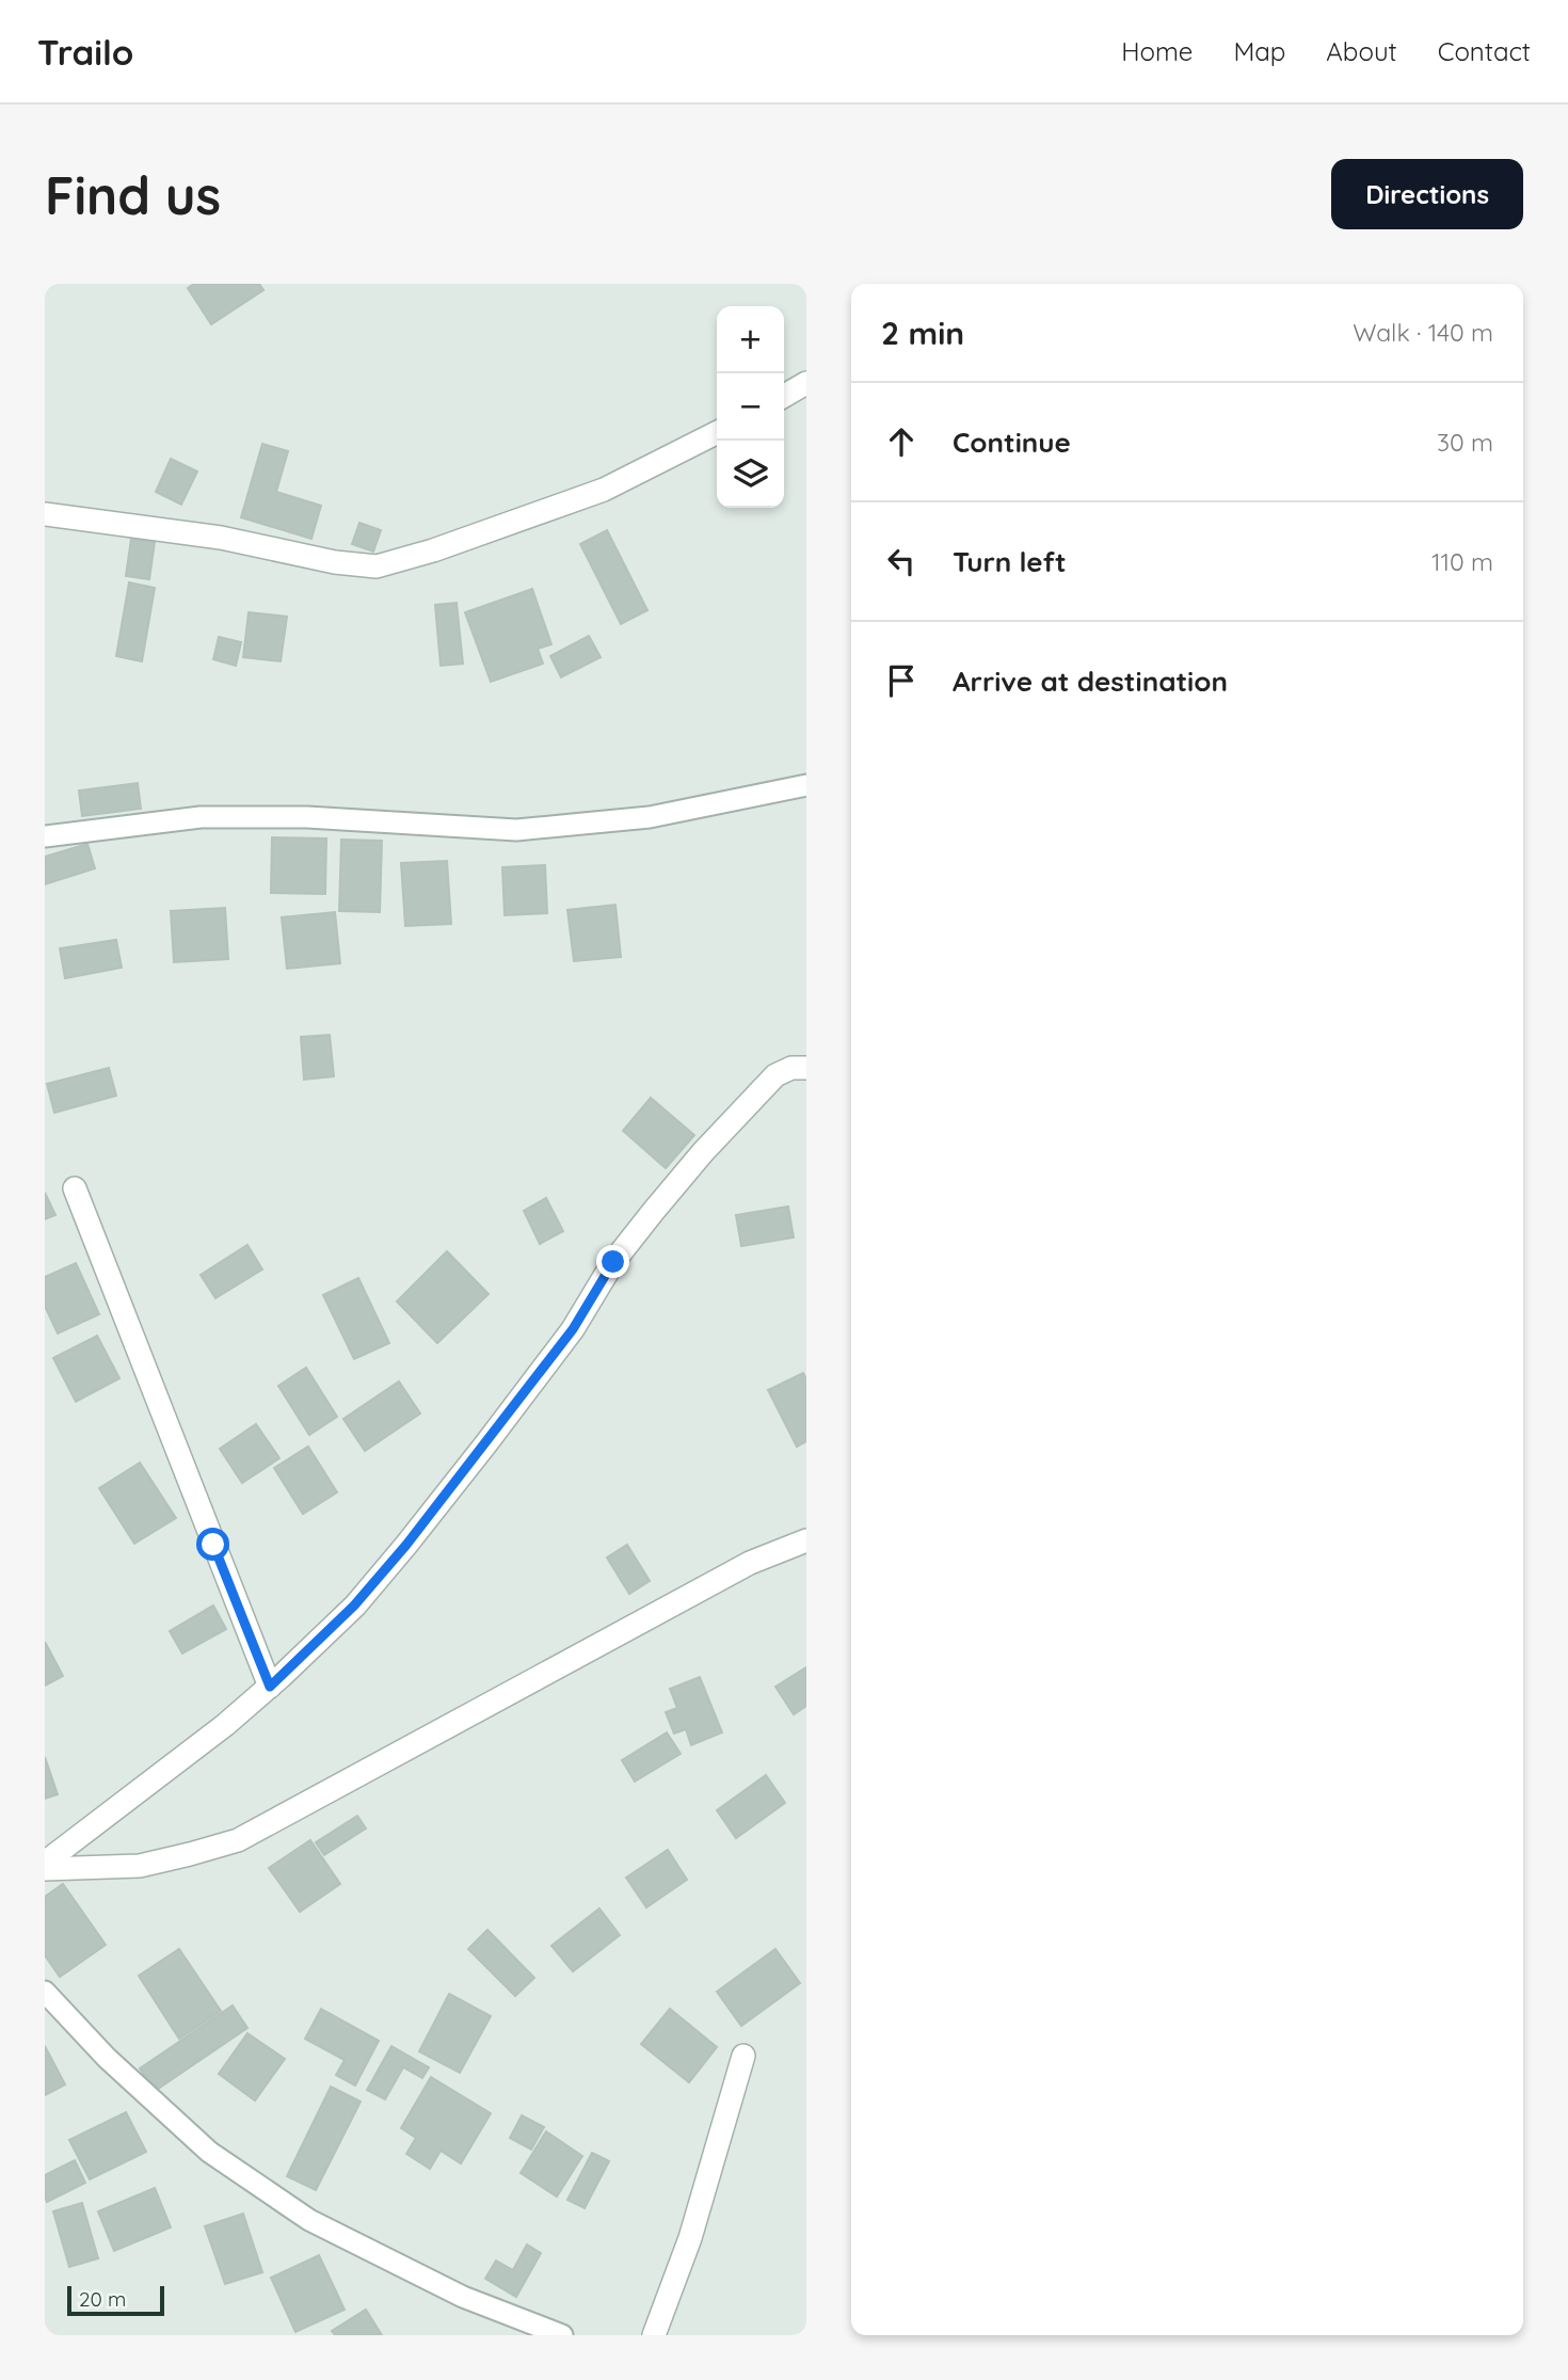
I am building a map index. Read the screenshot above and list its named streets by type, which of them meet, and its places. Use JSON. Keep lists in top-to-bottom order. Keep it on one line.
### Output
{"scale_bar":"20 m","page":{"header":"Trailo","nav":["Home","Map","About","Contact"],"buttons":"Directions","title":"Find us","heading":["2 min","Walk · 140 m"],"map_buttons":["+","−"],"list":[["Continue","30 m"],["Turn left","110 m"],"Arrive at destination"],"scale":"20 m"}}
